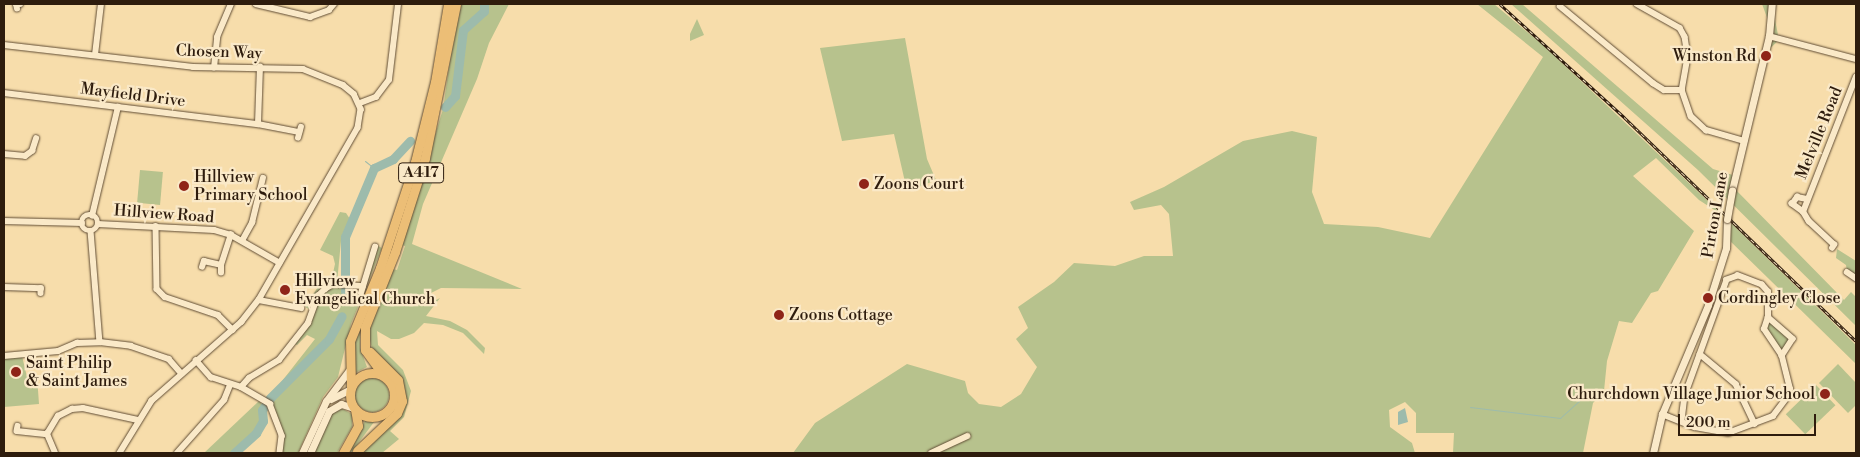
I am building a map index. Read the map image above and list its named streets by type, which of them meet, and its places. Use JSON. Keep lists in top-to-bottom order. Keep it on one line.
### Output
{"streets":{"highway":["A417"],"street":["Chosen Way","Mayfield Drive","Melville Road","Hillview Road","Pirton Lane"]},"places":["Winston Rd","Zoons Court","Hillview Primary School","Hillview Evangelical Church","Cordingley Close","Zoons Cottage","Saint Philip & Saint James","Churchdown Village Junior School"],"scale_bar":"200 m"}
